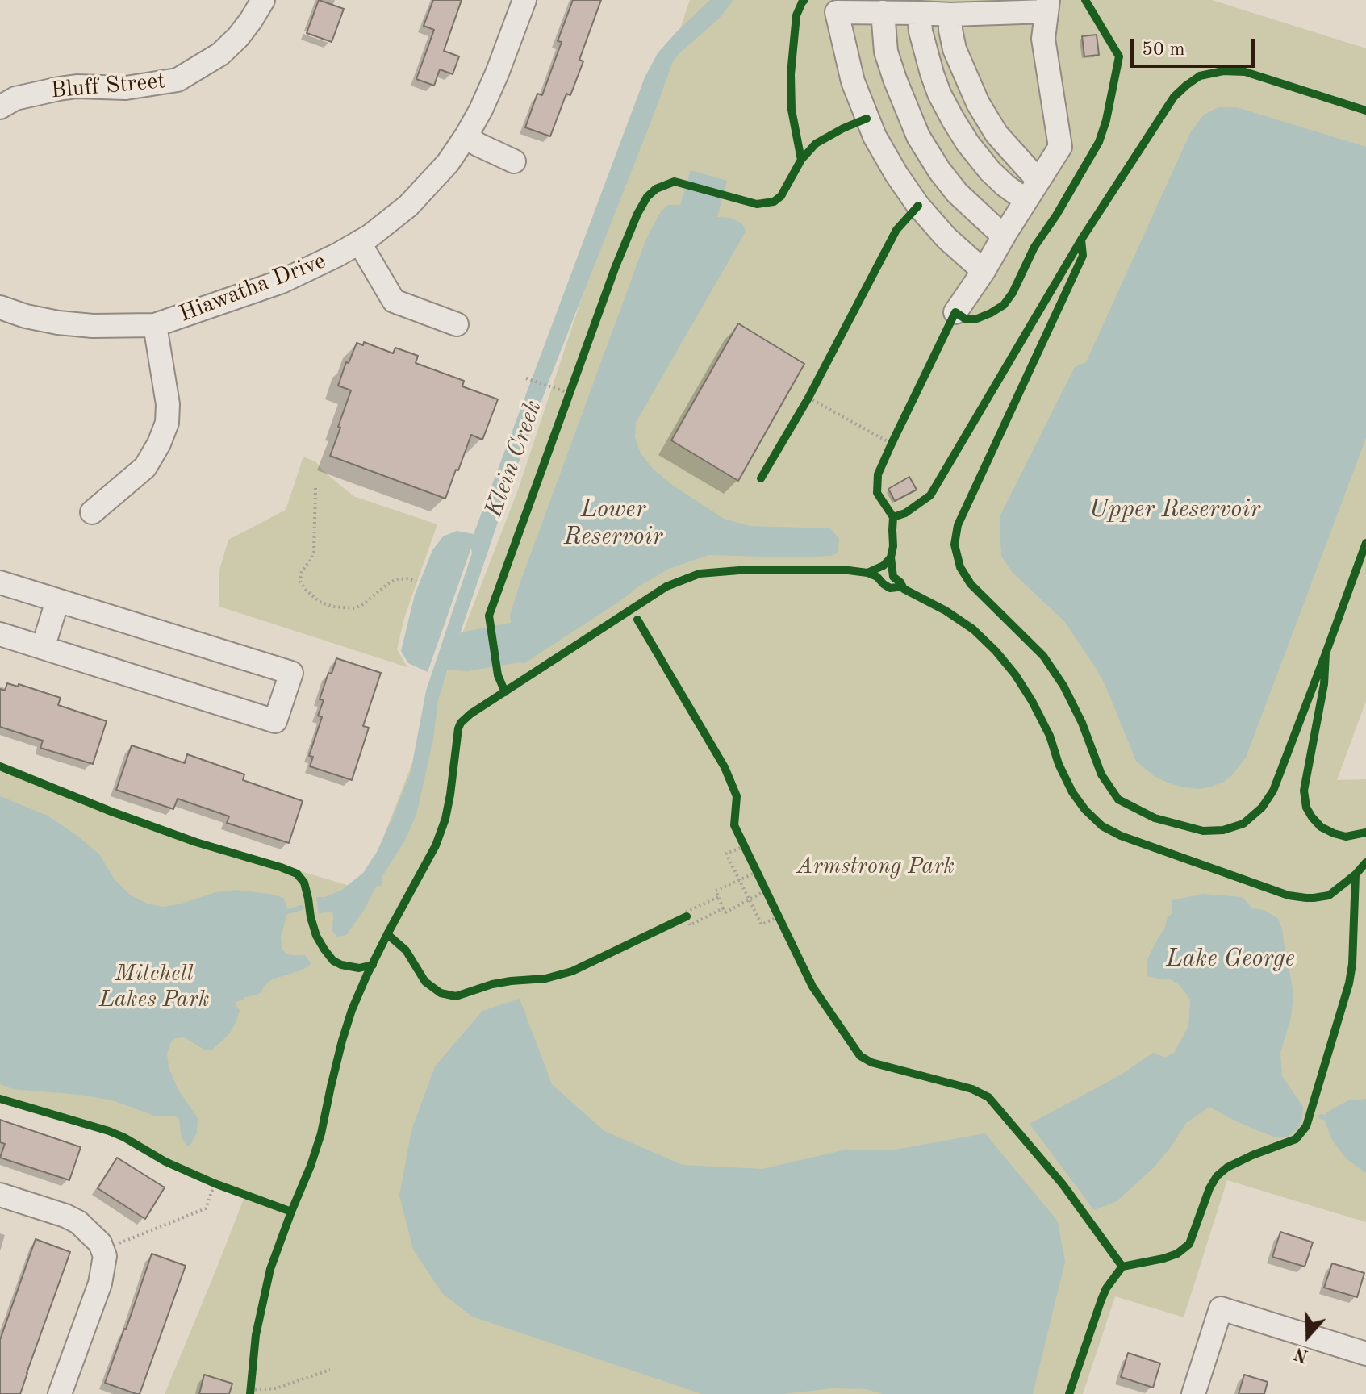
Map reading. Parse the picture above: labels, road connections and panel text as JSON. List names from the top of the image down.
{
  "streets": {
    "street": ["Bluff Street", "Hiawatha Drive"]
  },
  "water": [
    "Klein Creek",
    "Lower Reservoir",
    "Upper Reservoir",
    "Lake George"
  ],
  "parks": ["Armstrong Park", "Mitchell Lakes Park"],
  "scale_bar": "50 m",
  "north": "bottom"
}
